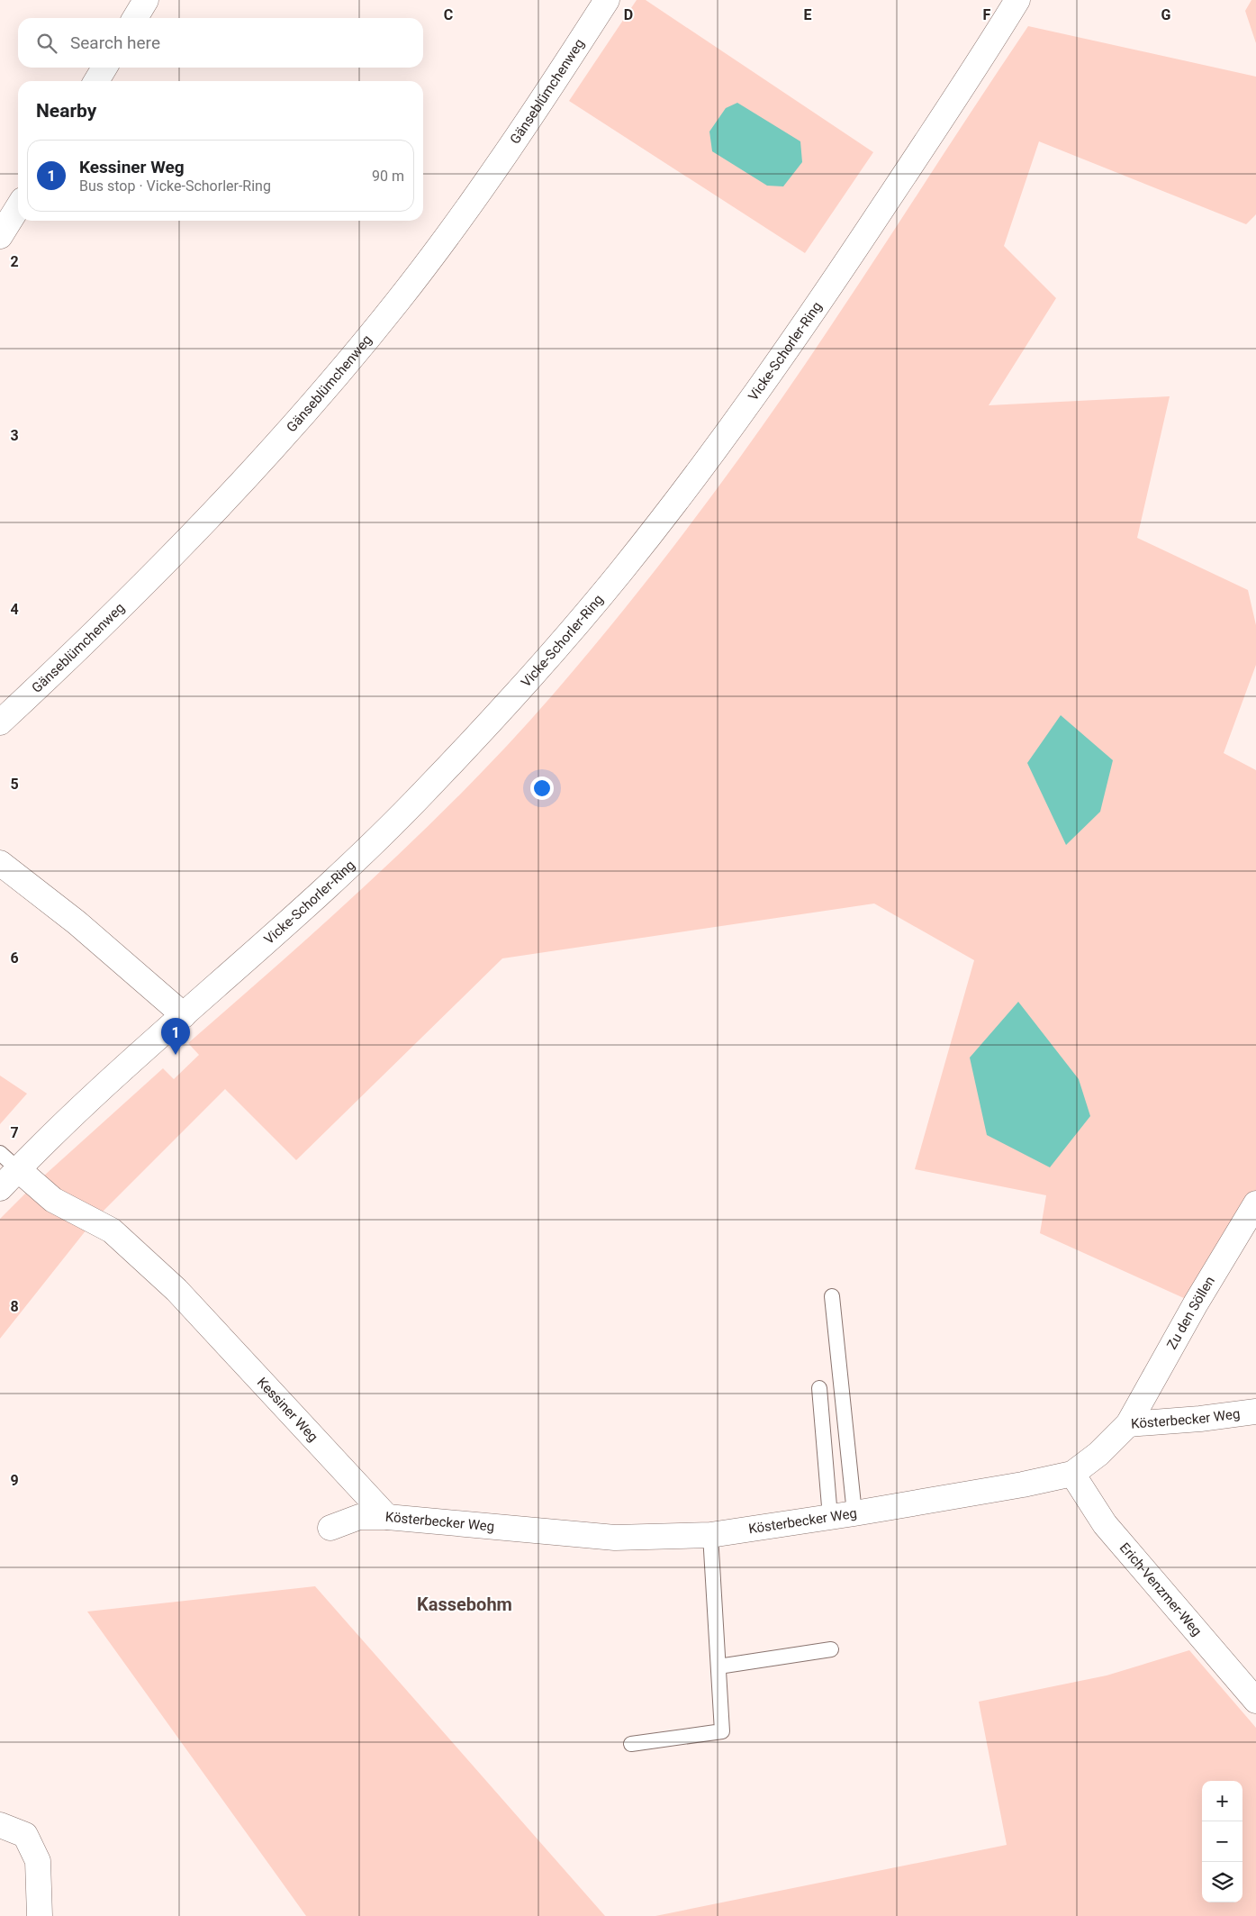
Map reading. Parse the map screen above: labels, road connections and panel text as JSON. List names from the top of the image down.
{
  "streets": {
    "street": [
      "Gänseblümchenweg",
      "Vicke-Schorler-Ring",
      "Zu den Söllen",
      "Kessiner Weg",
      "Kösterbecker Weg",
      "Erich-Venzmer-Weg"
    ]
  },
  "crossings": [
    ["Vicke-Schorler-Ring", "Kessiner Weg"],
    ["Zu den Söllen", "Kösterbecker Weg"],
    ["Kessiner Weg", "Kösterbecker Weg"],
    ["Kösterbecker Weg", "Erich-Venzmer-Weg"]
  ],
  "districts": ["Kassebohm"],
  "page": {
    "search": "Search here",
    "heading": "Nearby",
    "list": [
      {
        "mark": "1",
        "name": "Kessiner Weg",
        "note": "Bus stop · Vicke-Schorler-Ring",
        "value": "90 m"
      }
    ],
    "pins": "1",
    "map_buttons": ["+", "−"]
  },
  "grid": {
    "columns": [
      "C",
      "D",
      "E",
      "F",
      "G"
    ],
    "rows": [
      "2",
      "3",
      "4",
      "5",
      "6",
      "7",
      "8",
      "9"
    ]
  }
}
